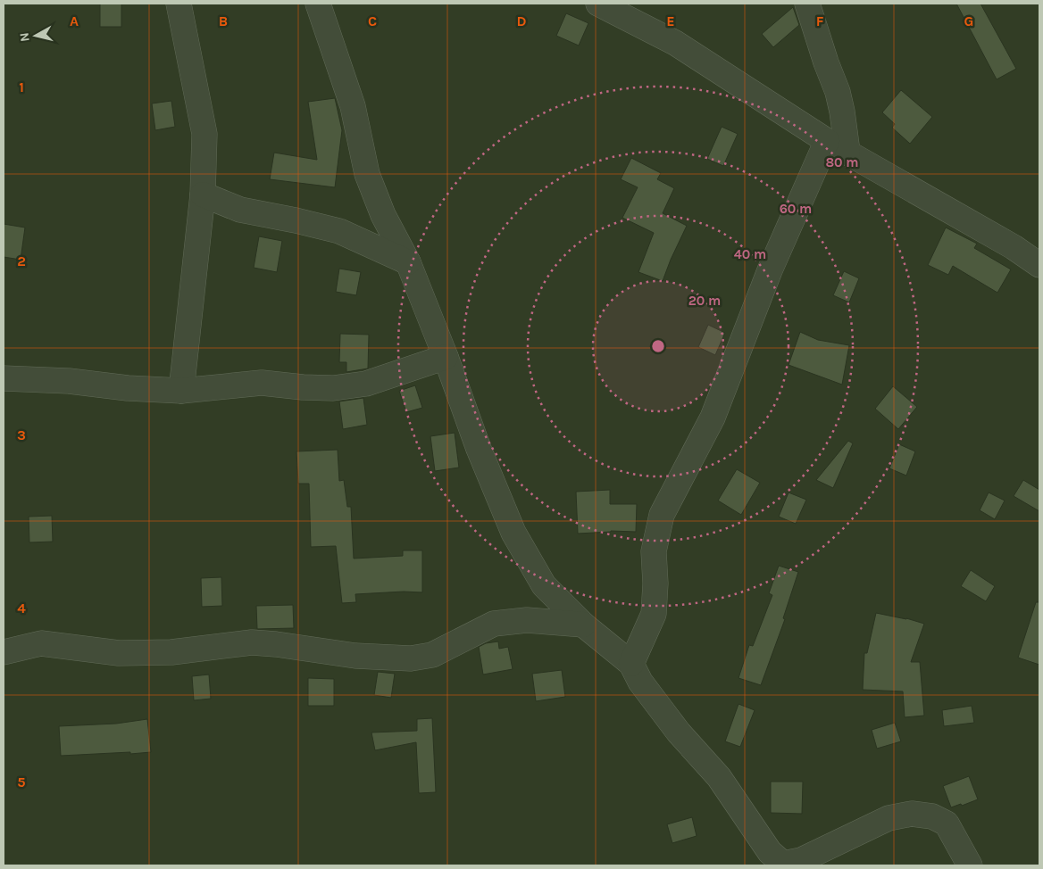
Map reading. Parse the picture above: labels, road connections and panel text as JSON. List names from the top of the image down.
{
  "north": "left",
  "grid": {
    "columns": [
      "A",
      "B",
      "C",
      "D",
      "E",
      "F",
      "G"
    ],
    "rows": [
      "1",
      "2",
      "3",
      "4",
      "5"
    ]
  },
  "rings": [
    "80 m",
    "60 m",
    "40 m",
    "20 m"
  ]
}
